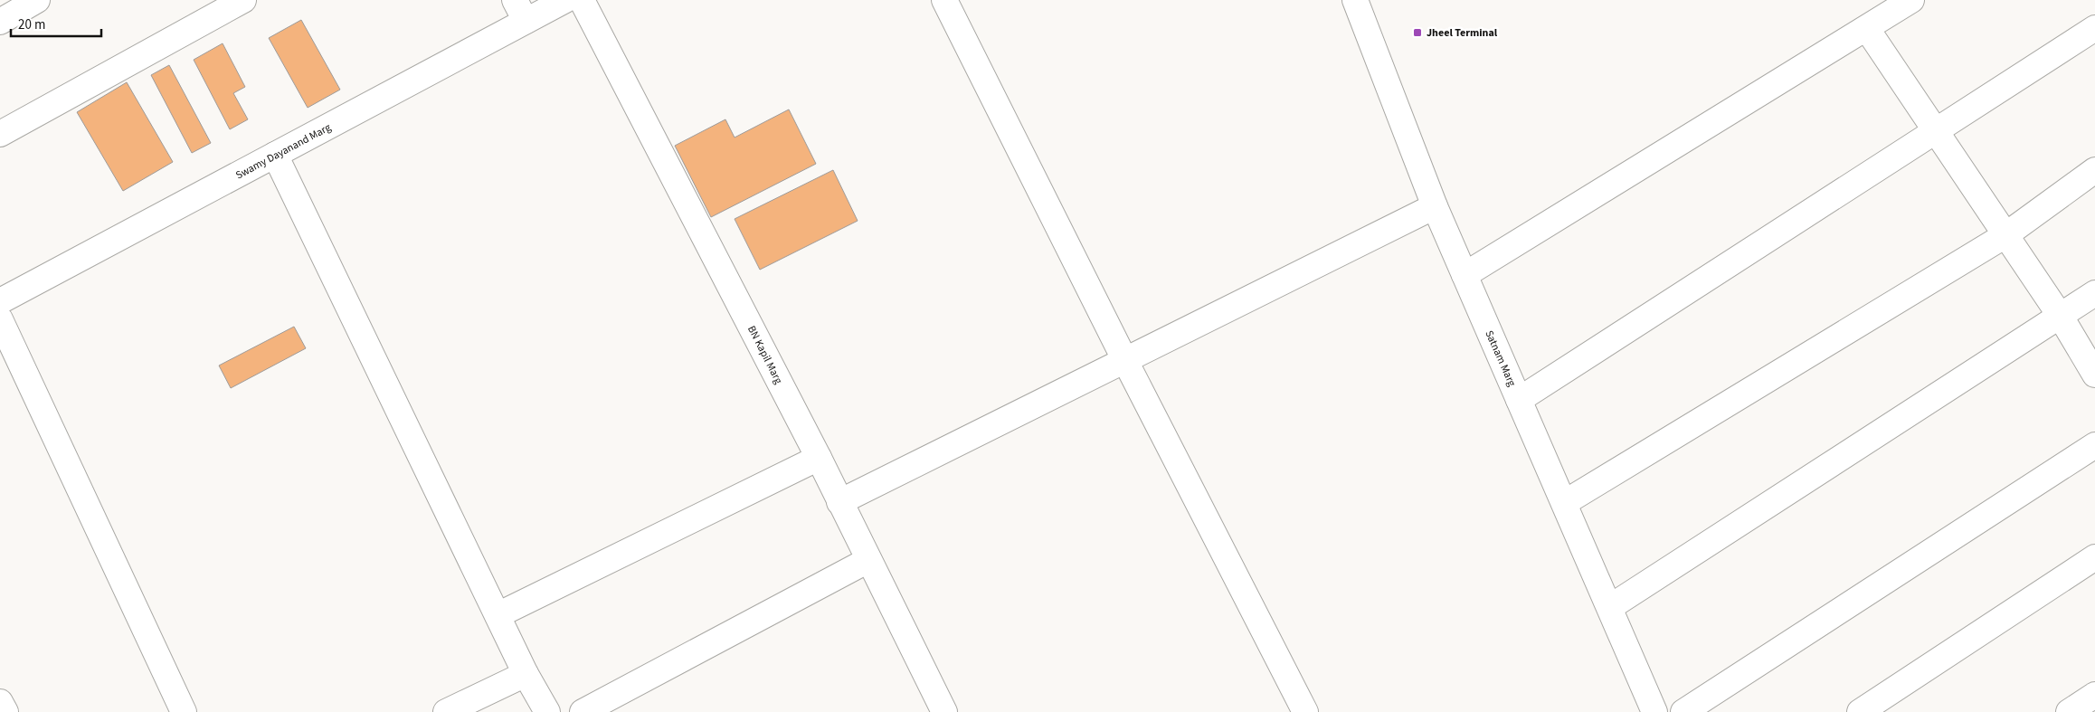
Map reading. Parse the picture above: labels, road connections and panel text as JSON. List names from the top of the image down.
{
  "streets": {
    "street": ["Swamy Dayanand Marg", "BN Kapil Marg", "Satnam Marg"]
  },
  "places": {
    "transit": ["Jheel Terminal"]
  },
  "scale_bar": "20 m"
}
